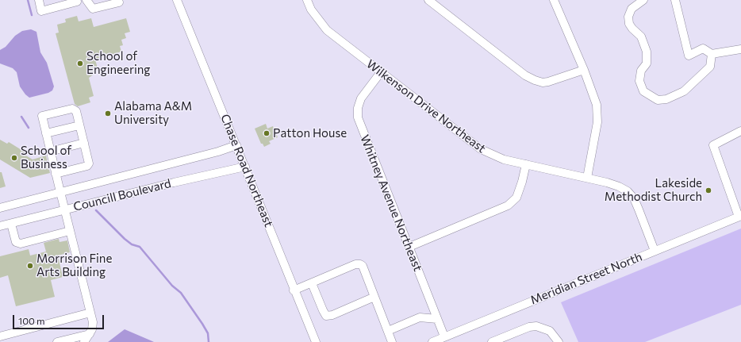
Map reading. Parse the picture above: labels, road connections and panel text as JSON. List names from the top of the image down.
{
  "streets": {
    "street": [
      "Wilkenson Drive Northeast",
      "Chase Road Northeast",
      "Councill Boulevard",
      "Whitney Avenue Northeast",
      "Meridian Street North"
    ]
  },
  "crossings": [
    ["Wilkenson Drive Northeast", "Whitney Avenue Northeast"],
    ["Wilkenson Drive Northeast", "Meridian Street North"],
    ["Chase Road Northeast", "Councill Boulevard"],
    ["Whitney Avenue Northeast", "Meridian Street North"]
  ],
  "places": [
    "School of Engineering",
    "Alabama A&M University",
    "Patton House",
    "School of Business",
    "Lakeside Methodist Church",
    "Morrison Fine Arts Building"
  ],
  "scale_bar": "100 m"
}
